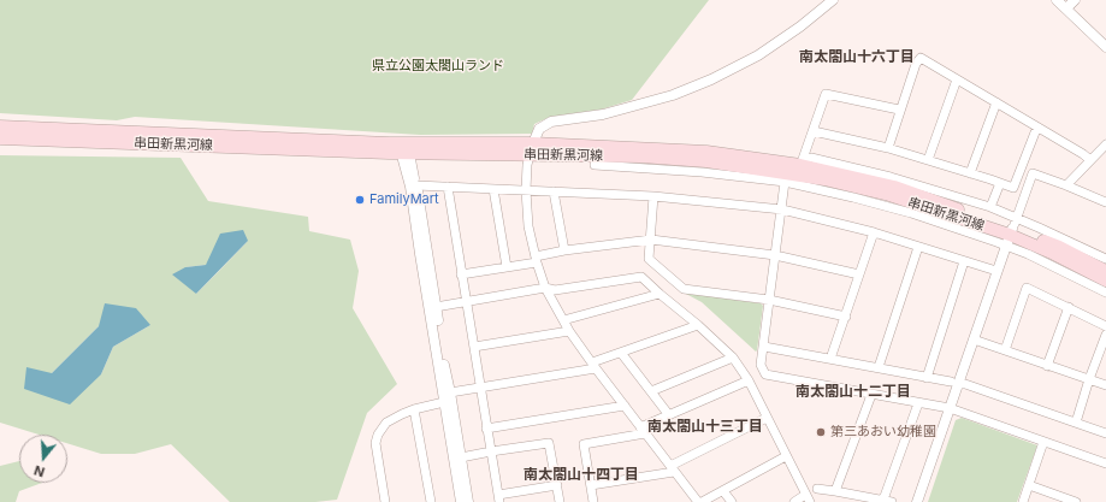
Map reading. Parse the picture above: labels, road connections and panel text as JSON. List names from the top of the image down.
{
  "streets": {
    "main road": ["串田新黒河線"]
  },
  "districts": [
    "南太閤山十六丁目",
    "南太閤山十二丁目",
    "南太閤山十三丁目",
    "南太閤山十四丁目"
  ],
  "parks": ["県立公園太閤山ランド"],
  "places": ["FamilyMart", "第三あおい幼稚園"],
  "north": "bottom"
}
